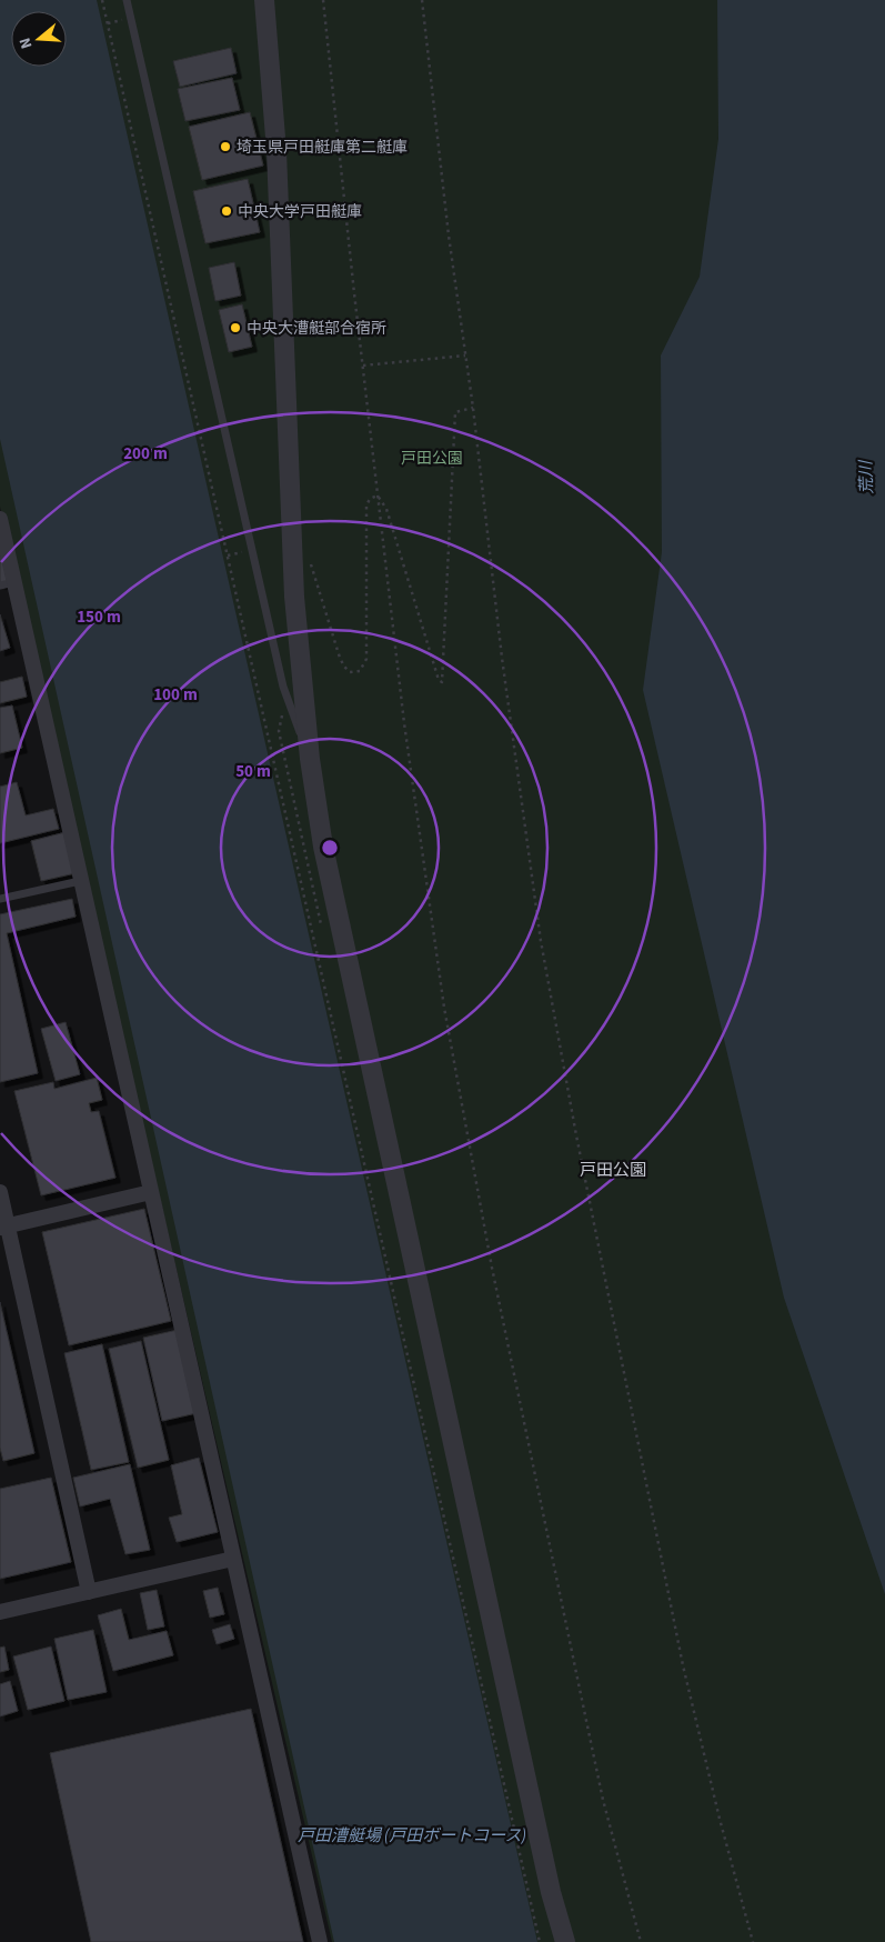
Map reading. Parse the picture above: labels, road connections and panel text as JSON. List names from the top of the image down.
{
  "districts": ["戸田公園"],
  "water": ["荒川", "戸田漕艇場 (戸田ボートコース)"],
  "parks": ["戸田公園"],
  "places": ["埼玉県戸田艇庫第二艇庫", "中央大学戸田艇庫", "中央大漕艇部合宿所"],
  "north": "left",
  "rings": [
    "200 m",
    "150 m",
    "100 m",
    "50 m"
  ]
}
